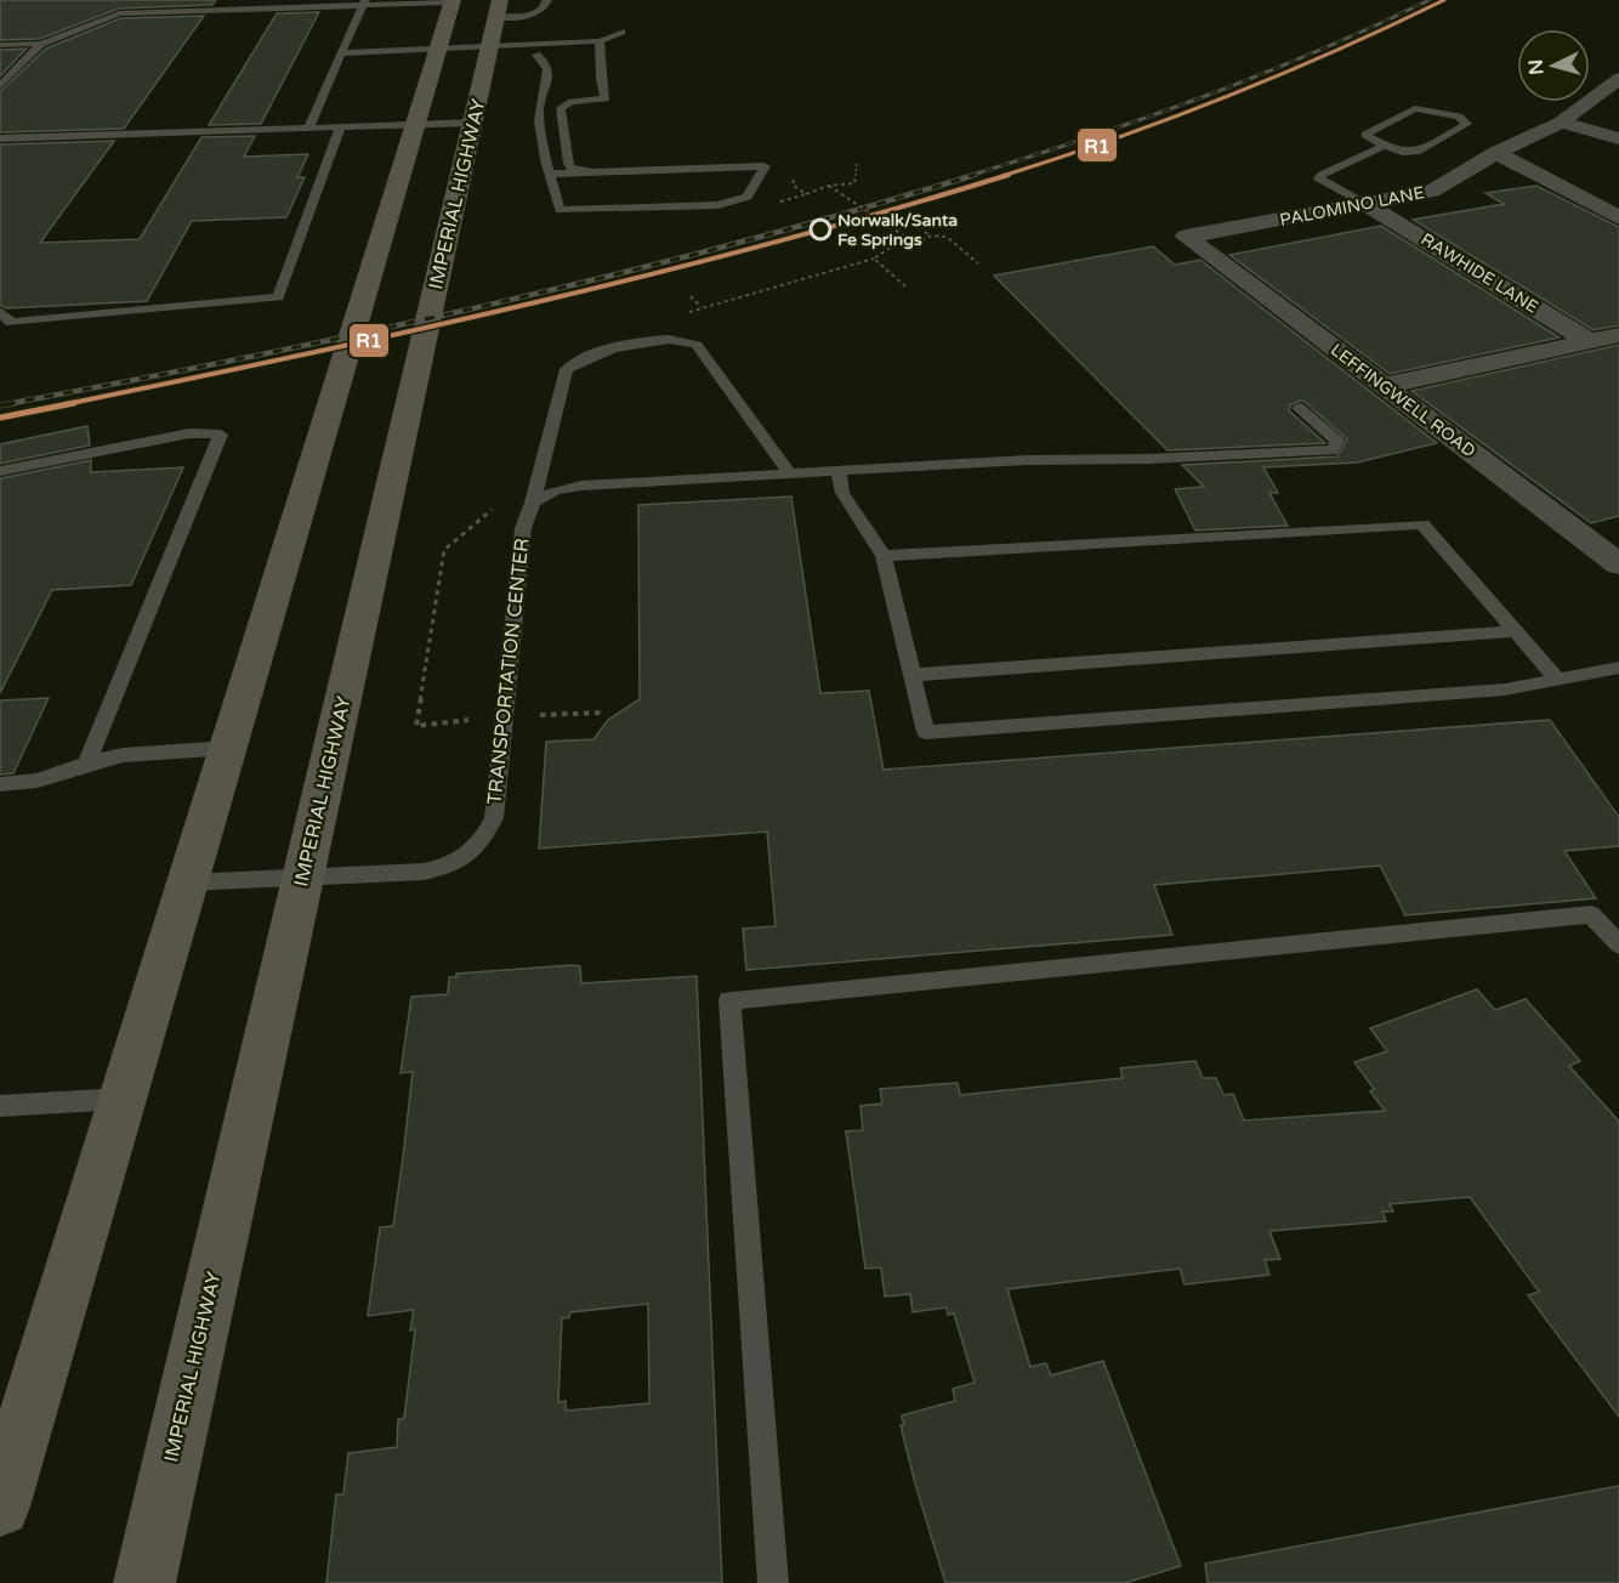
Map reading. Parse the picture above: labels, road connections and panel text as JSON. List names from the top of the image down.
{
  "streets": {
    "main road": ["IMPERIAL HIGHWAY"],
    "street": ["PALOMINO LANE", "RAWHIDE LANE", "LEFFINGWELL ROAD"],
    "lane": ["TRANSPORTATION CENTER"]
  },
  "crossings": [
    ["IMPERIAL HIGHWAY", "TRANSPORTATION CENTER"],
    ["PALOMINO LANE", "RAWHIDE LANE"],
    ["PALOMINO LANE", "LEFFINGWELL ROAD"]
  ],
  "places": ["Norwalk/Santa Fe Springs"],
  "lines": ["transit line R1"],
  "north": "left"
}
